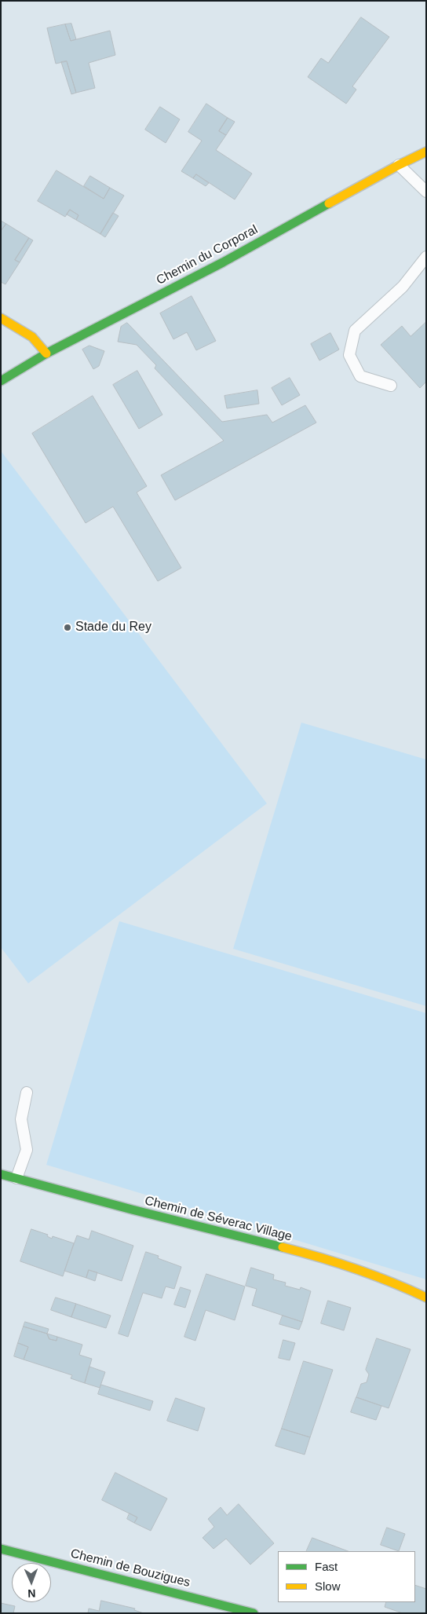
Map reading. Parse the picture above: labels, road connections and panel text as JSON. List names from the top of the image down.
{
  "streets": {
    "street": ["Chemin du Corporal", "Chemin de Séverac Village", "Chemin de Bouzigues"]
  },
  "places": ["Stade du Rey"],
  "legend": ["Fast", "Slow"],
  "north": "bottom"
}
